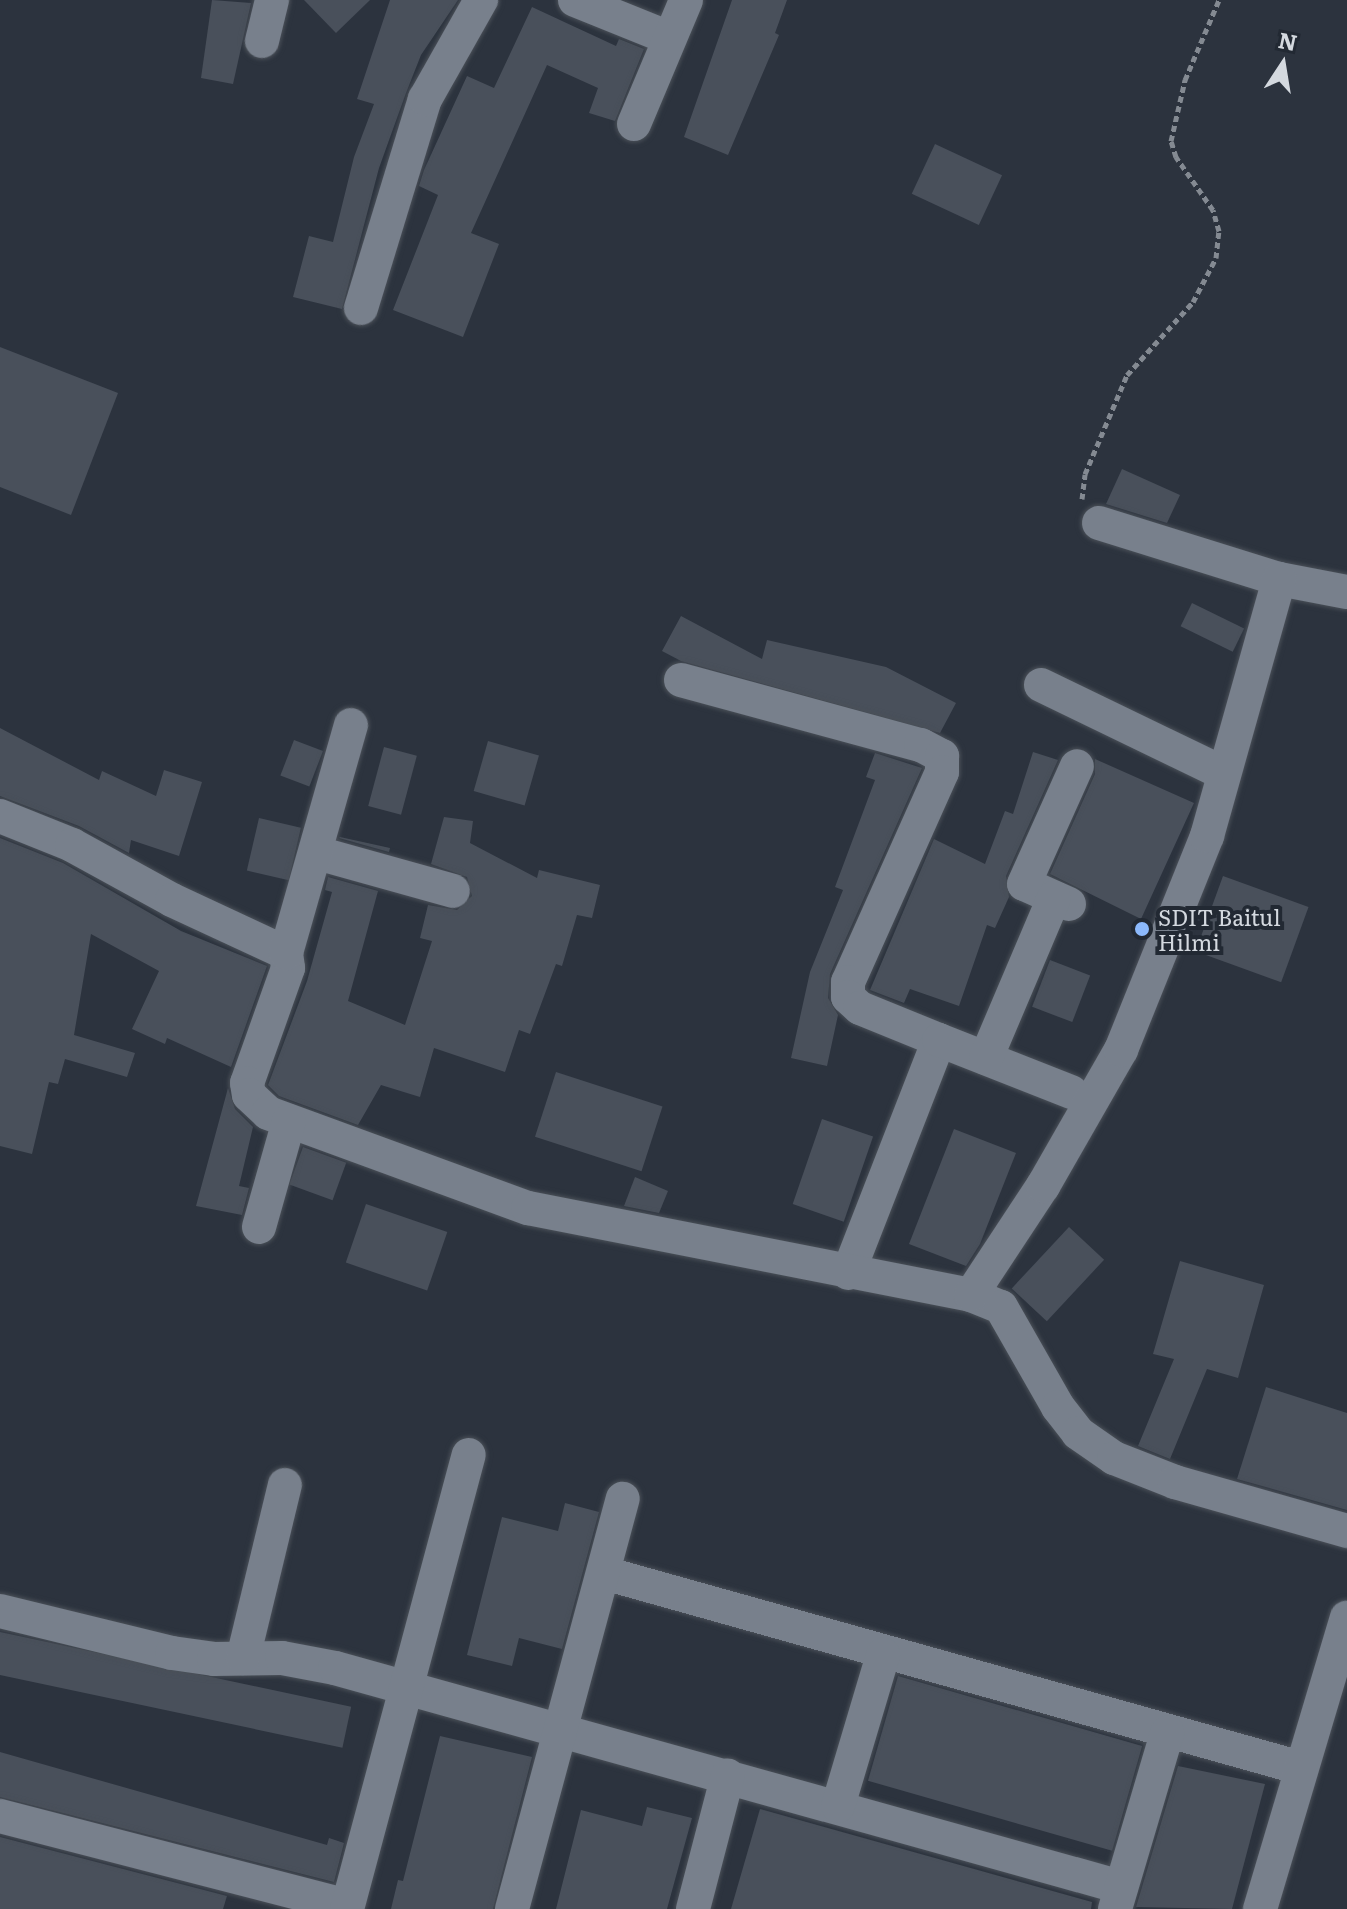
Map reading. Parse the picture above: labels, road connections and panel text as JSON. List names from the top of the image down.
{
  "places": ["SDIT Baitul Hilmi"],
  "north": "top"
}
